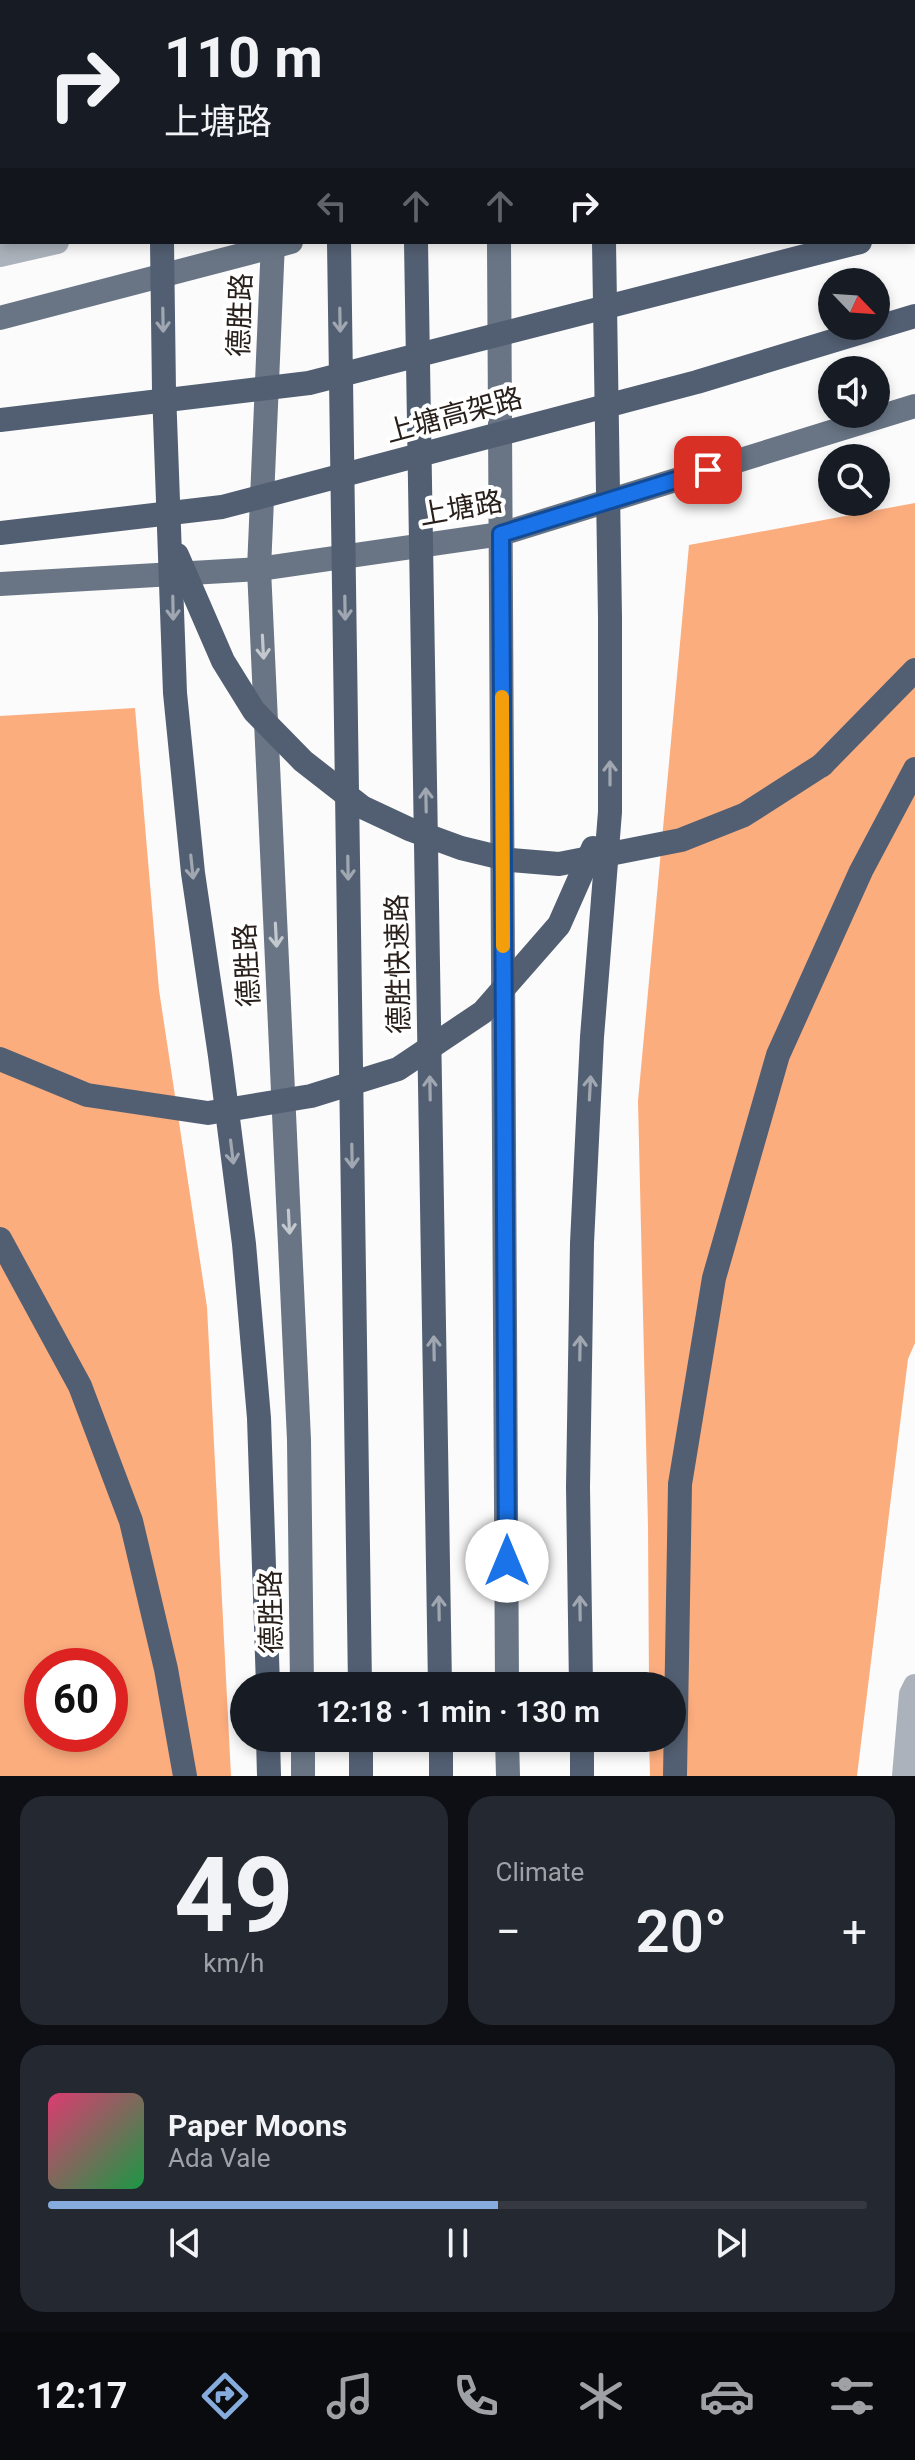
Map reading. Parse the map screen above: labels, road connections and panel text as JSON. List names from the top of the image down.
{
  "streets": {
    "highway": ["上塘高架路", "德胜快速路"],
    "main road": ["德胜路", "上塘路"]
  },
  "crossings": [
    ["德胜路", "上塘路"]
  ],
  "north": "bottom right",
  "page": {
    "turn": ["110 m", "上塘路"],
    "limit": "60",
    "trip": "12:18 · 1 min · 130 m",
    "tile": [
      ["49", "km/h"],
      "Climate"
    ],
    "heat": ["−", "20°", "+"],
    "song": ["Paper Moons", "Ada Vale"],
    "tabs": "12:17"
  }
}
